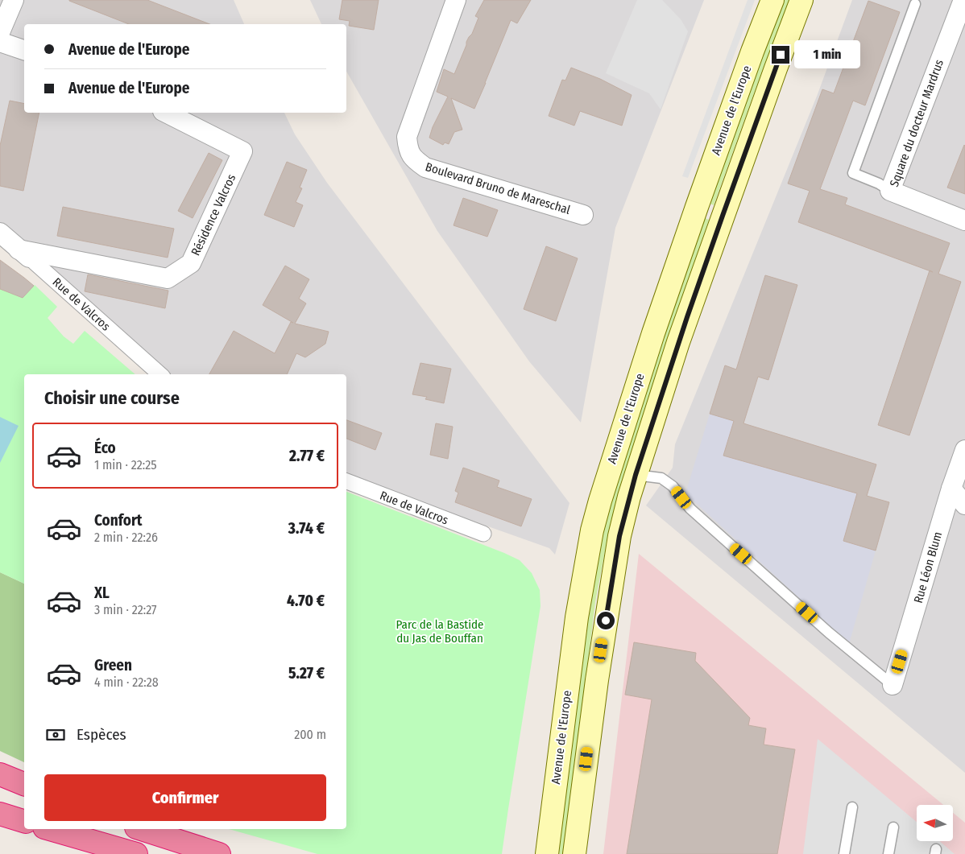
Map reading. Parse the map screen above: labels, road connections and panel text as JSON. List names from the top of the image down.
{
  "streets": {
    "main road": ["Avenue de l'Europe"],
    "street": [
      "Square du docteur Mardrus",
      "Boulevard Bruno de Mareschal",
      "Résidence Valcros",
      "Rue de Valcros",
      "Rue Léon Blum"
    ]
  },
  "crossings": [
    ["Résidence Valcros", "Rue de Valcros"]
  ],
  "parks": ["Parc de la Bastide du Jas de Bouffan"],
  "north": "left",
  "page": {
    "banner": ["Avenue de l'Europe", "Avenue de l'Europe"],
    "bubble": "1 min",
    "heading": "Choisir une course",
    "list": [
      {
        "name": "Éco",
        "note": "1 min · 22:25",
        "value": "2.77 €"
      },
      {
        "name": "Confort",
        "note": "2 min · 22:26",
        "value": "3.74 €"
      },
      {
        "name": "XL",
        "note": "3 min · 22:27",
        "value": "4.70 €"
      },
      {
        "name": "Green",
        "note": "4 min · 22:28",
        "value": "5.27 €"
      }
    ],
    "pay": ["Espèces", "200 m"],
    "buttons": "Confirmer"
  }
}
